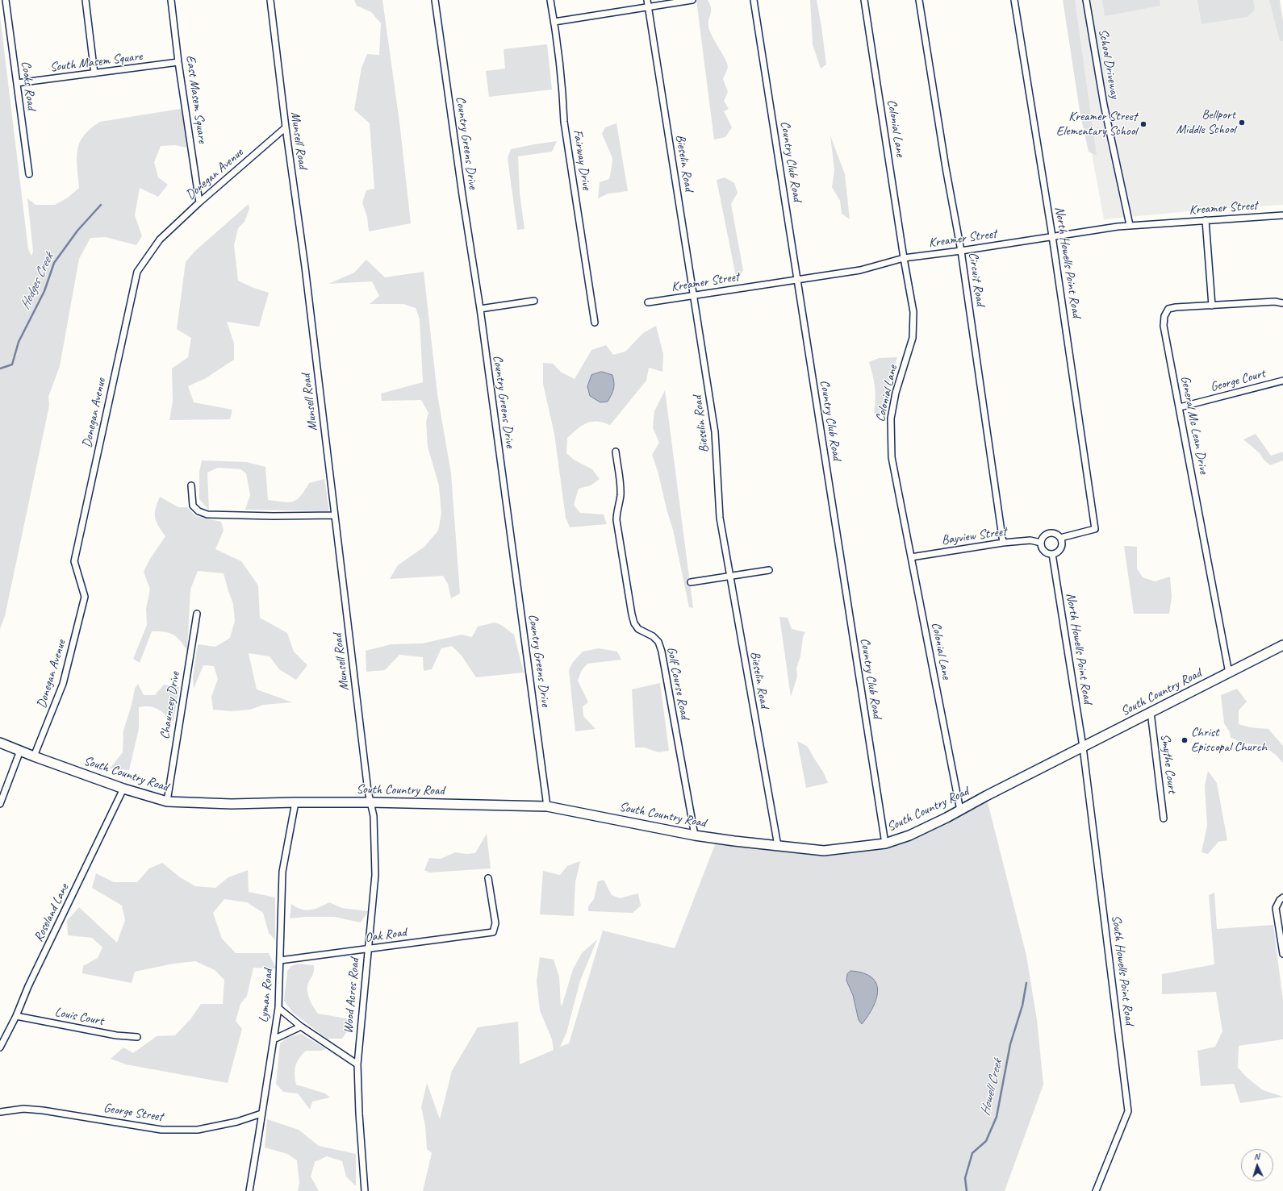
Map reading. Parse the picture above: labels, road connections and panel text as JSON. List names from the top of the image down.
{
  "streets": {
    "main road": ["South Country Road"],
    "street": [
      "South Masem Square",
      "School Driveway",
      "Cooks Road",
      "East Masem Square",
      "Colonial Lane",
      "Munsell Road",
      "Country Greens Drive",
      "Fairway Drive",
      "Country Club Road",
      "Bieselin Road",
      "Donegan Avenue",
      "Kreamer Street",
      "North Howells Point Road",
      "Circuit Road",
      "George Court",
      "General Mc Lean Drive",
      "Bayview Street",
      "Golf Course Road",
      "Chauncey Drive",
      "Smythe Court",
      "Roseland Lane",
      "Oak Road",
      "South Howells Point Road",
      "Lyman Road",
      "Wood Acres Road",
      "Louis Court",
      "George Street"
    ]
  },
  "crossings": [
    ["South Masem Square", "Cooks Road"],
    ["South Masem Square", "East Masem Square"],
    ["School Driveway", "Kreamer Street"],
    ["East Masem Square", "Donegan Avenue"],
    ["Colonial Lane", "Kreamer Street"],
    ["Colonial Lane", "Bayview Street"],
    ["Colonial Lane", "South Country Road"],
    ["Munsell Road", "Donegan Avenue"],
    ["Munsell Road", "South Country Road"],
    ["Munsell Road", "Wood Acres Road"],
    ["Country Greens Drive", "South Country Road"],
    ["Country Club Road", "Kreamer Street"],
    ["Country Club Road", "South Country Road"],
    ["Bieselin Road", "Kreamer Street"],
    ["Bieselin Road", "South Country Road"],
    ["Donegan Avenue", "South Country Road"],
    ["Kreamer Street", "North Howells Point Road"],
    ["Kreamer Street", "Circuit Road"],
    ["North Howells Point Road", "Bayview Street"],
    ["North Howells Point Road", "South Country Road"],
    ["North Howells Point Road", "South Howells Point Road"],
    ["Circuit Road", "Bayview Street"],
    ["George Court", "General Mc Lean Drive"],
    ["General Mc Lean Drive", "South Country Road"],
    ["Golf Course Road", "South Country Road"],
    ["South Country Road", "Chauncey Drive"],
    ["South Country Road", "Smythe Court"],
    ["South Country Road", "Roseland Lane"],
    ["South Country Road", "South Howells Point Road"],
    ["South Country Road", "Lyman Road"],
    ["South Country Road", "Wood Acres Road"],
    ["Roseland Lane", "Louis Court"],
    ["Oak Road", "Lyman Road"],
    ["Oak Road", "Wood Acres Road"],
    ["Lyman Road", "George Street"]
  ],
  "water": ["Hedges Creek", "Howell Creek"],
  "places": ["Bellport Middle School", "Kreamer Street Elementary School", "Christ Episcopal Church"],
  "north": "top"
}
